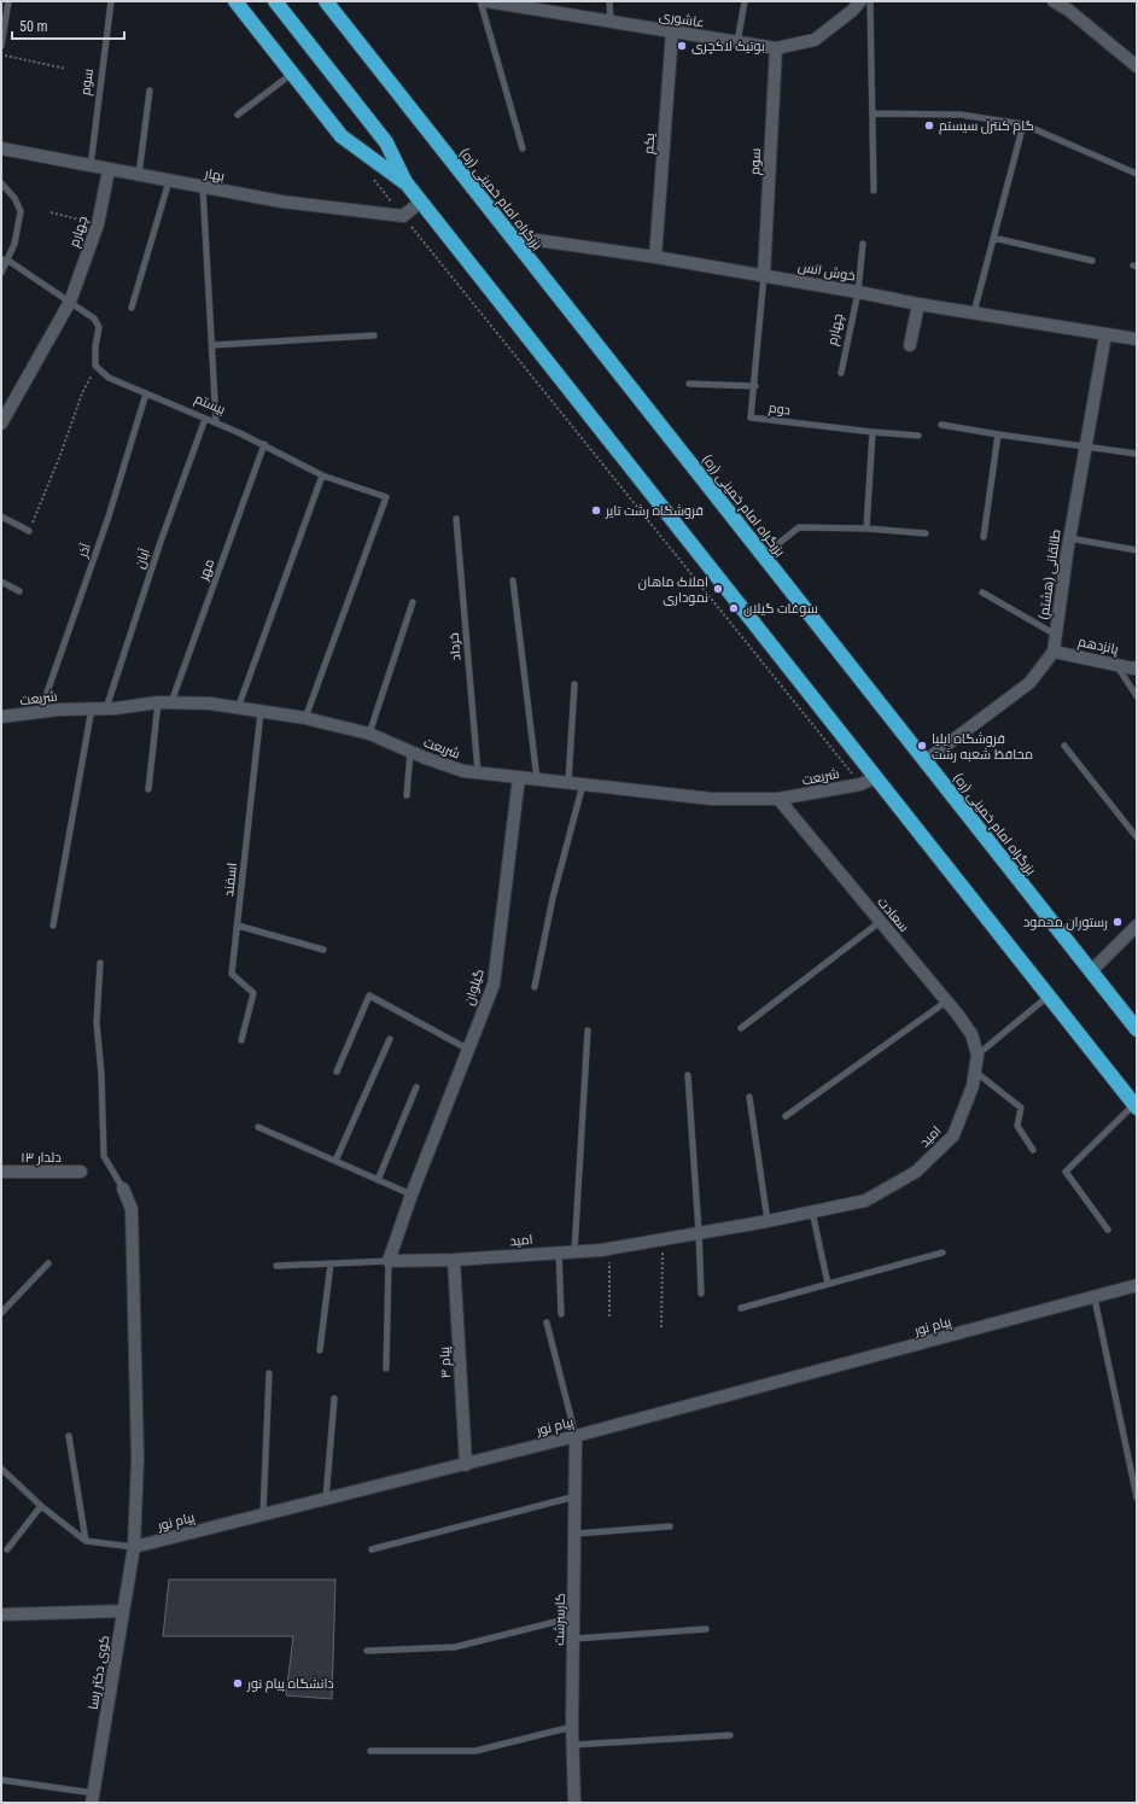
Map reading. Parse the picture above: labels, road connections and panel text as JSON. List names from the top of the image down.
{
  "streets": {
    "highway": ["بزرگراه امام خمینی (ره)"],
    "street": [
      "عاشوری",
      "سوم",
      "یکم",
      "بهار",
      "چهارم",
      "خوش انس",
      "طالقانی (هشتم)",
      "پانزدهم",
      "شریعت",
      "سعادت",
      "گیلوان",
      "امید",
      "دلدار ۱۳",
      "پیام نور",
      "پیام ۳",
      "کارسرشت",
      "کوی دکتر رسا"
    ],
    "lane": [
      "بیستم",
      "دوم",
      "آذر",
      "آبان",
      "مهر",
      "خرداد",
      "اسفند"
    ]
  },
  "crossings": [
    ["عاشوری", "سوم"],
    ["عاشوری", "یکم"],
    ["سوم", "بهار"],
    ["سوم", "خوش انس"],
    ["سوم", "دوم"],
    ["یکم", "خوش انس"],
    ["بهار", "چهارم"],
    ["بزرگراه امام خمینی (ره)", "خوش انس"],
    ["بزرگراه امام خمینی (ره)", "طالقانی (هشتم)"],
    ["چهارم", "خوش انس"],
    ["خوش انس", "دوم"],
    ["خوش انس", "طالقانی (هشتم)"],
    ["بیستم", "آذر"],
    ["بیستم", "آبان"],
    ["بیستم", "مهر"],
    ["بیستم", "شریعت"],
    ["آذر", "شریعت"],
    ["آبان", "شریعت"],
    ["مهر", "شریعت"],
    ["طالقانی (هشتم)", "پانزدهم"],
    ["خرداد", "شریعت"],
    ["شریعت", "اسفند"],
    ["شریعت", "سعادت"],
    ["شریعت", "گیلوان"],
    ["سعادت", "امید"],
    ["گیلوان", "امید"],
    ["امید", "پیام ۳"],
    ["پیام نور", "پیام ۳"],
    ["پیام نور", "کارسرشت"],
    ["پیام نور", "کوی دکتر رسا"]
  ],
  "places": [
    "بوتیک لاکچری",
    "گام کنترل سیستم",
    "فروشگاه رشت تاير",
    "املاک ماهان نموداری",
    "سوغات گیلان",
    "فروشگاه ایلیا محافظ شعبه رشت",
    "رستوران محمود",
    "دانشگاه پیام نور"
  ],
  "scale_bar": "50 m"
}
